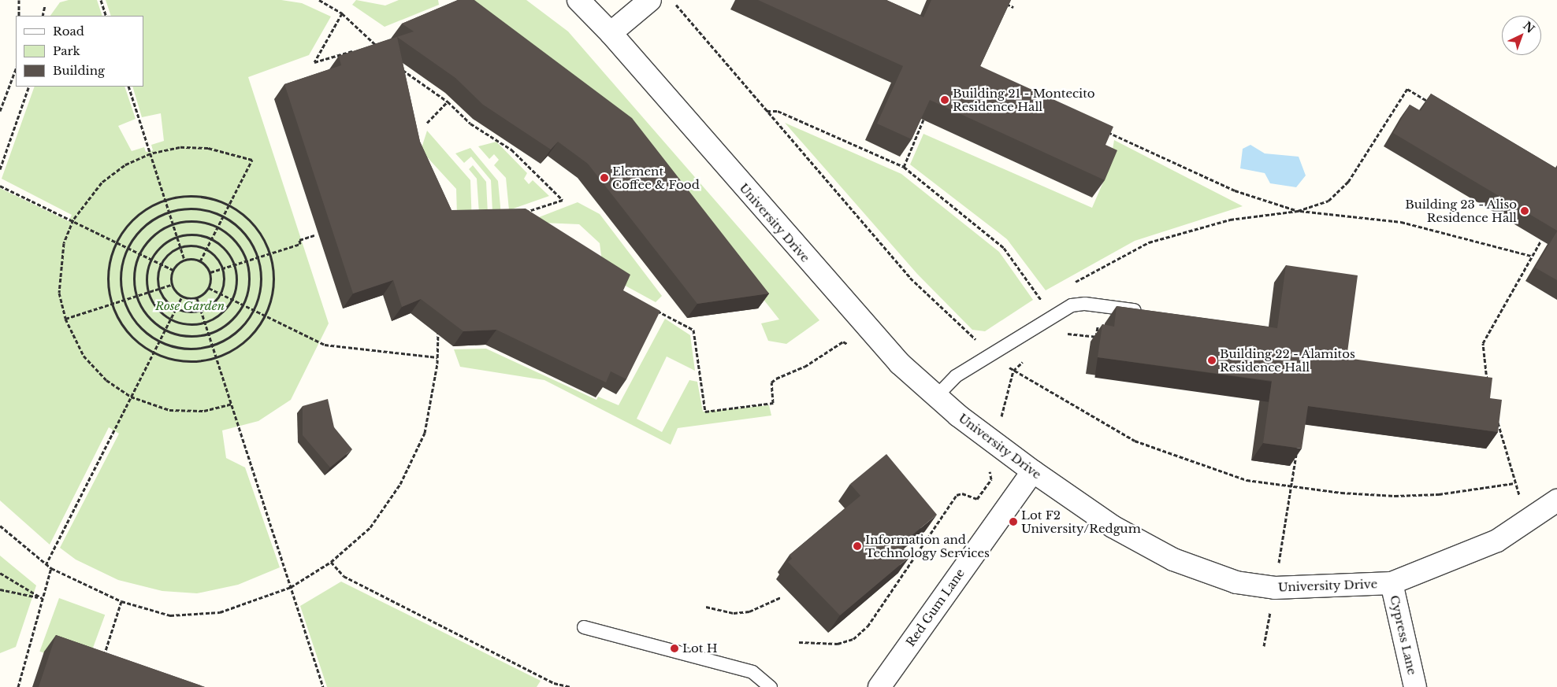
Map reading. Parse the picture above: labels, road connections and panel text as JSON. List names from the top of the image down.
{
  "streets": {
    "street": ["University Drive", "Red Gum Lane", "Cypress Lane"]
  },
  "crossings": [
    ["University Drive", "Red Gum Lane"],
    ["University Drive", "Cypress Lane"]
  ],
  "parks": ["Rose Garden"],
  "places": [
    "Building 21 - Montecito Residence Hall",
    "Element Coffee & Food",
    "Building 23 - Aliso Residence Hall",
    "Building 22 - Alamitos Residence Hall",
    "Lot F2 University/Redgum",
    "Information and Technology Services",
    "Lot H"
  ],
  "legend": ["Road", "Park", "Building"],
  "north": "top right"
}
